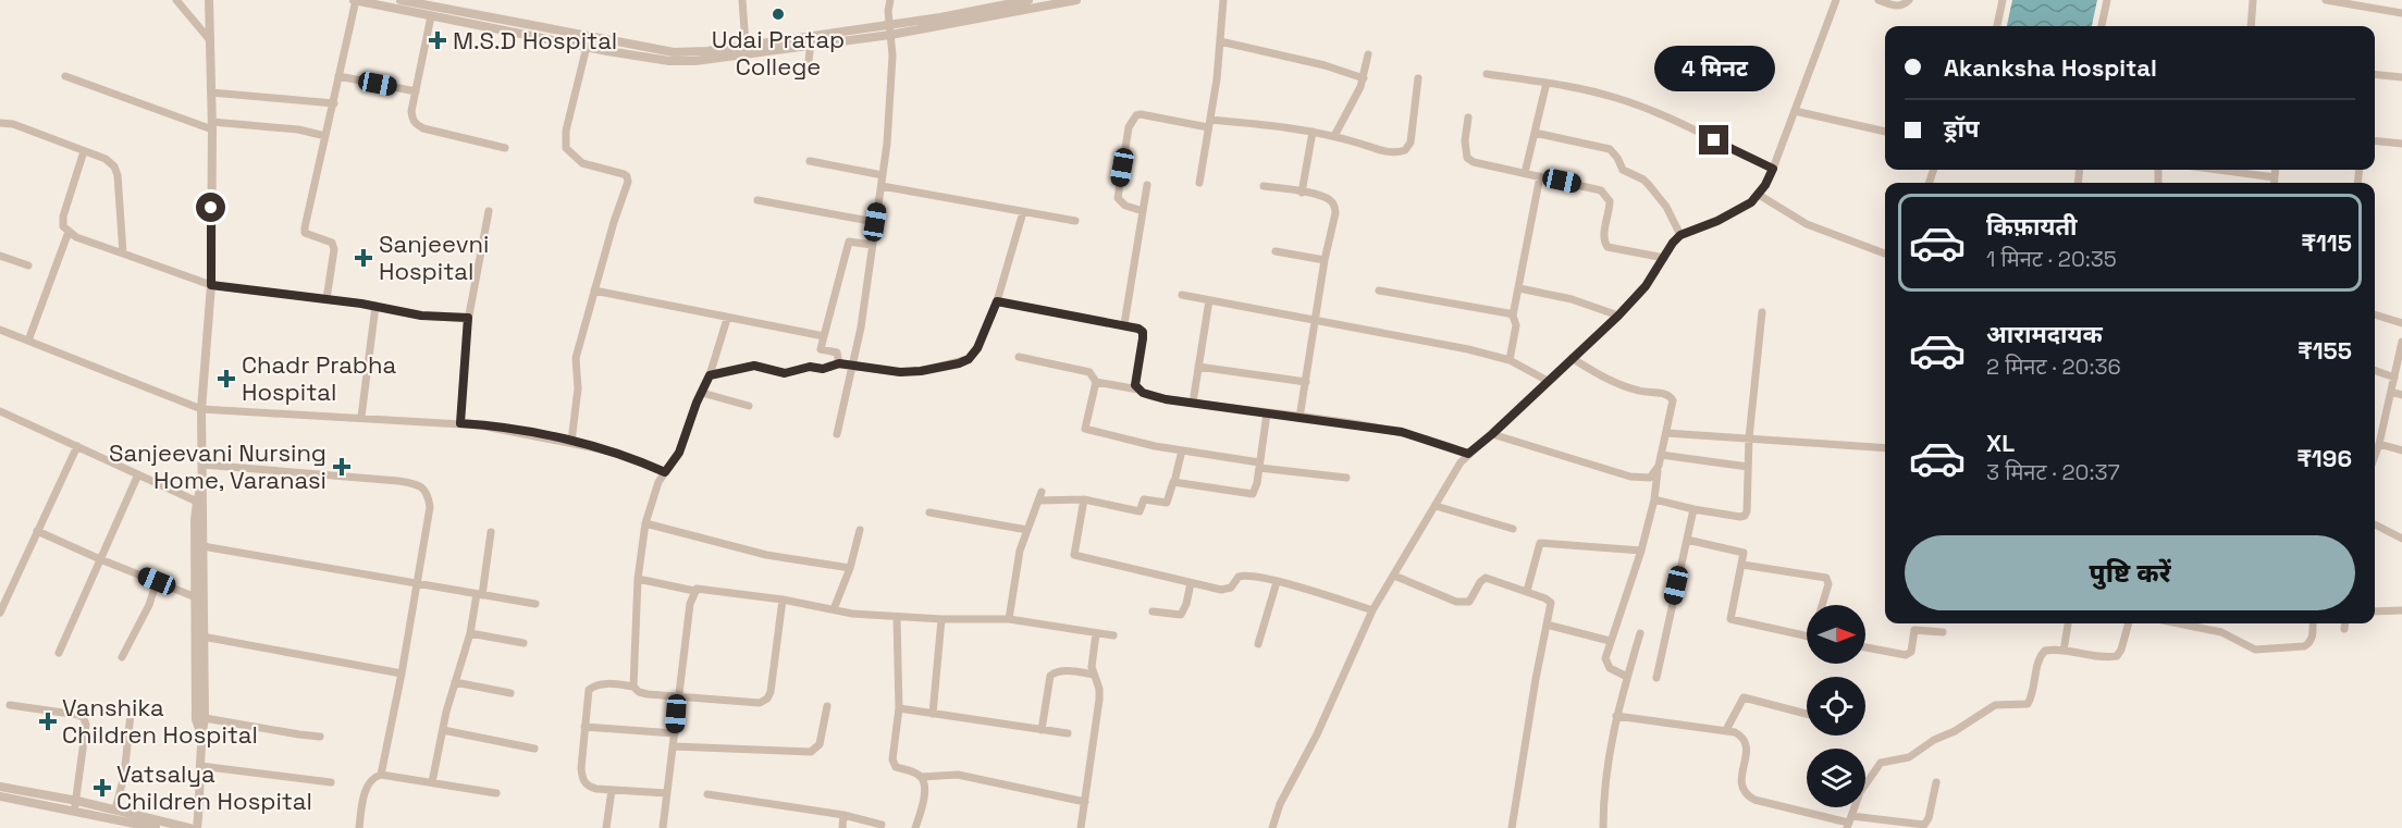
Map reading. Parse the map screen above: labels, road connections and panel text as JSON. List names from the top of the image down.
{
  "places": {
    "other": ["Udai Pratap College"],
    "health": [
      "M.S.D Hospital",
      "Sanjeevni Hospital",
      "Chadr Prabha Hospital",
      "Sanjeevani Nursing Home, Varanasi",
      "Vanshika Children Hospital",
      "Vatsalya Children Hospital"
    ]
  },
  "north": "right",
  "page": {
    "banner": ["Akanksha Hospital", "ड्रॉप"],
    "bubble": "4 मिनट",
    "list": [
      {
        "name": "किफ़ायती",
        "note": "1 मिनट · 20:35",
        "value": "₹115"
      },
      {
        "name": "आरामदायक",
        "note": "2 मिनट · 20:36",
        "value": "₹155"
      },
      {
        "name": "XL",
        "note": "3 मिनट · 20:37",
        "value": "₹196"
      }
    ],
    "buttons": "पुष्टि करें"
  }
}
